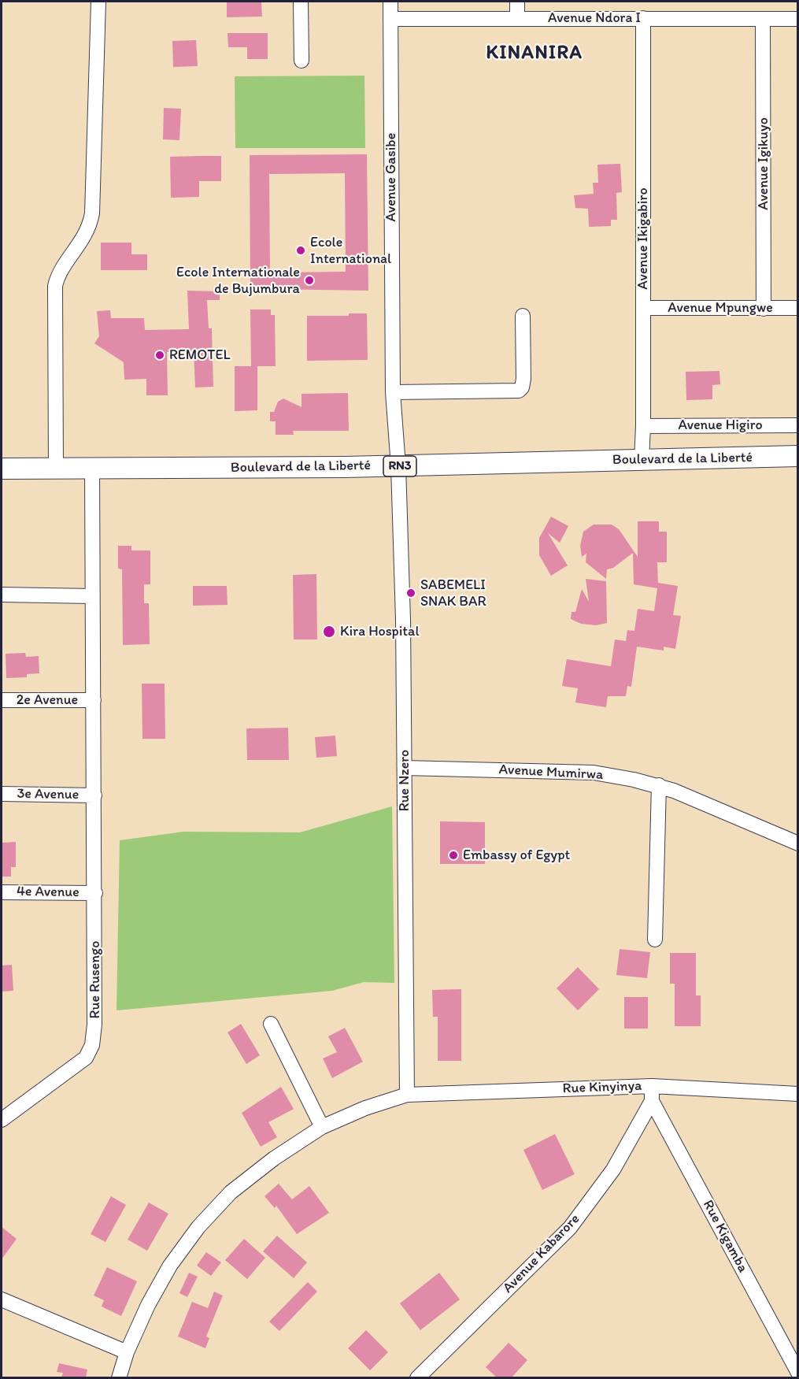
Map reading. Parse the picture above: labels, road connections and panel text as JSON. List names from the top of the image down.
{
  "streets": {
    "highway": ["Boulevard de la Liberté", "RN3"],
    "street": [
      "Avenue Ndora I",
      "Avenue Igikuyo",
      "Avenue Gasibe",
      "Avenue Ikigabiro",
      "Avenue Mpungwe",
      "Avenue Higiro",
      "2e Avenue",
      "Avenue Mumirwa",
      "Rue Nzero",
      "3e Avenue",
      "4e Avenue",
      "Rue Rusengo",
      "Rue Kinyinya",
      "Rue Kigamba",
      "Avenue Kabarore"
    ]
  },
  "crossings": [
    ["Avenue Ndora I", "Avenue Igikuyo"],
    ["Avenue Ndora I", "Avenue Gasibe"],
    ["Avenue Ndora I", "Avenue Ikigabiro"],
    ["Avenue Igikuyo", "Avenue Mpungwe"],
    ["Avenue Gasibe", "Boulevard de la Liberté"],
    ["Avenue Gasibe", "Rue Nzero"],
    ["Avenue Ikigabiro", "Avenue Mpungwe"],
    ["Avenue Ikigabiro", "Avenue Higiro"],
    ["Avenue Ikigabiro", "Boulevard de la Liberté"],
    ["Boulevard de la Liberté", "Rue Nzero"],
    ["Boulevard de la Liberté", "Rue Rusengo"],
    ["2e Avenue", "Rue Rusengo"],
    ["Avenue Mumirwa", "Rue Nzero"],
    ["Rue Nzero", "Rue Kinyinya"],
    ["3e Avenue", "Rue Rusengo"],
    ["4e Avenue", "Rue Rusengo"],
    ["Rue Kinyinya", "Avenue Kabarore"],
    ["Rue Kigamba", "Avenue Kabarore"]
  ],
  "districts": ["KINANIRA"],
  "places": [
    "Ecole International",
    "Ecole Internationale de Bujumbura",
    "REMOTEL",
    "SABEMELI SNAK BAR",
    "Kira Hospital",
    "Embassy of Egypt"
  ]
}
